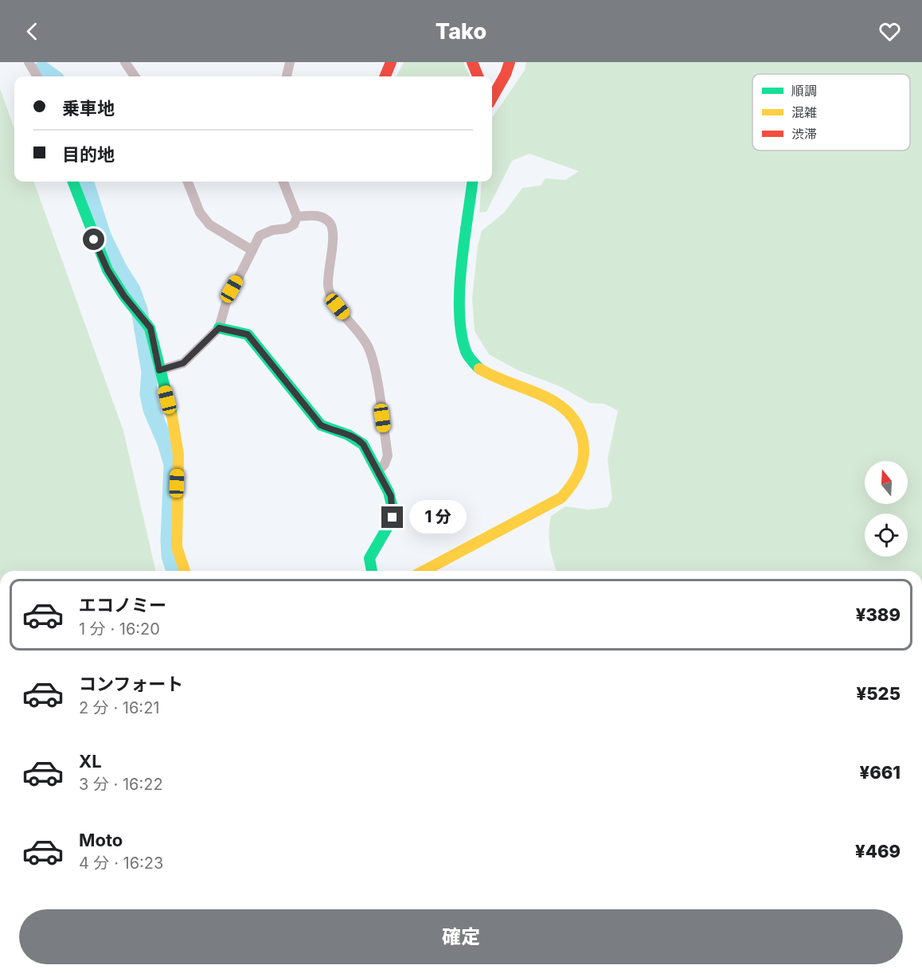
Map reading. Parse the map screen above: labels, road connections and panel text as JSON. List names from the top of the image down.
{
  "legend": ["順調", "混雑", "渋滞"],
  "north": "top",
  "page": {
    "header": "Tako",
    "banner": ["乗車地", "目的地"],
    "bubble": "1 分",
    "list": [
      {
        "name": "エコノミー",
        "note": "1 分 · 16:20",
        "value": "¥389"
      },
      {
        "name": "コンフォート",
        "note": "2 分 · 16:21",
        "value": "¥525"
      },
      {
        "name": "XL",
        "note": "3 分 · 16:22",
        "value": "¥661"
      },
      {
        "name": "Moto",
        "note": "4 分 · 16:23",
        "value": "¥469"
      }
    ],
    "buttons": "確定"
  }
}
